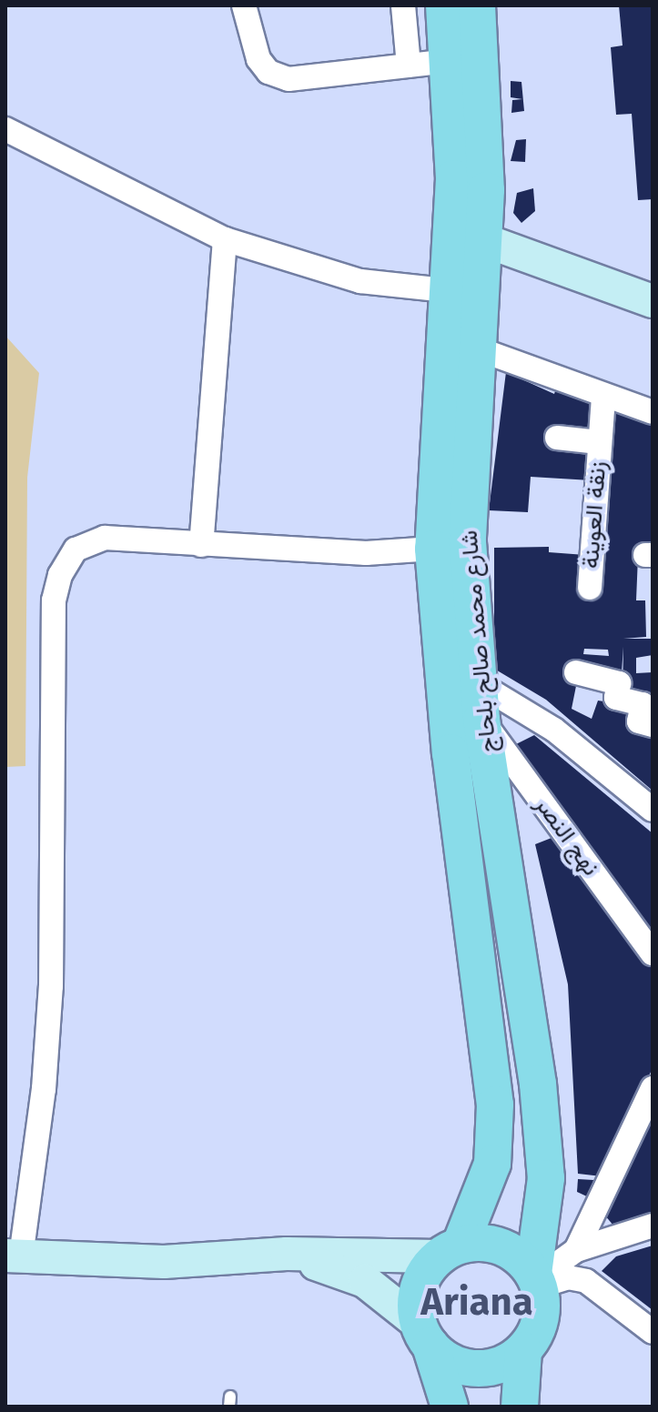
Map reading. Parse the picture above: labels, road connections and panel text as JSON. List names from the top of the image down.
{
  "streets": {
    "main road": ["شارع محمد صالح بلحاج"],
    "street": ["زنقة العوينة", "نهج النصر"]
  },
  "crossings": [
    ["شارع محمد صالح بلحاج", "نهج النصر"]
  ],
  "districts": ["Ariana"]
}
